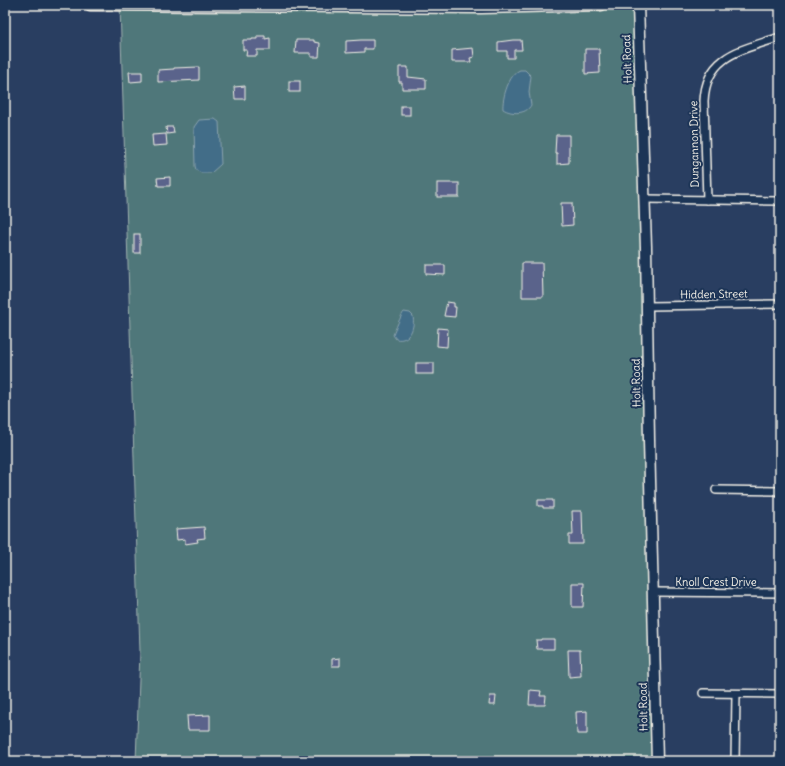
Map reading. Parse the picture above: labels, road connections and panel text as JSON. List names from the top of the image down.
{
  "streets": {
    "main road": ["Holt Road"],
    "street": ["Dungannon Drive", "Hidden Street", "Knoll Crest Drive"]
  },
  "crossings": [
    ["Holt Road", "Hidden Street"],
    ["Holt Road", "Knoll Crest Drive"]
  ]
}
